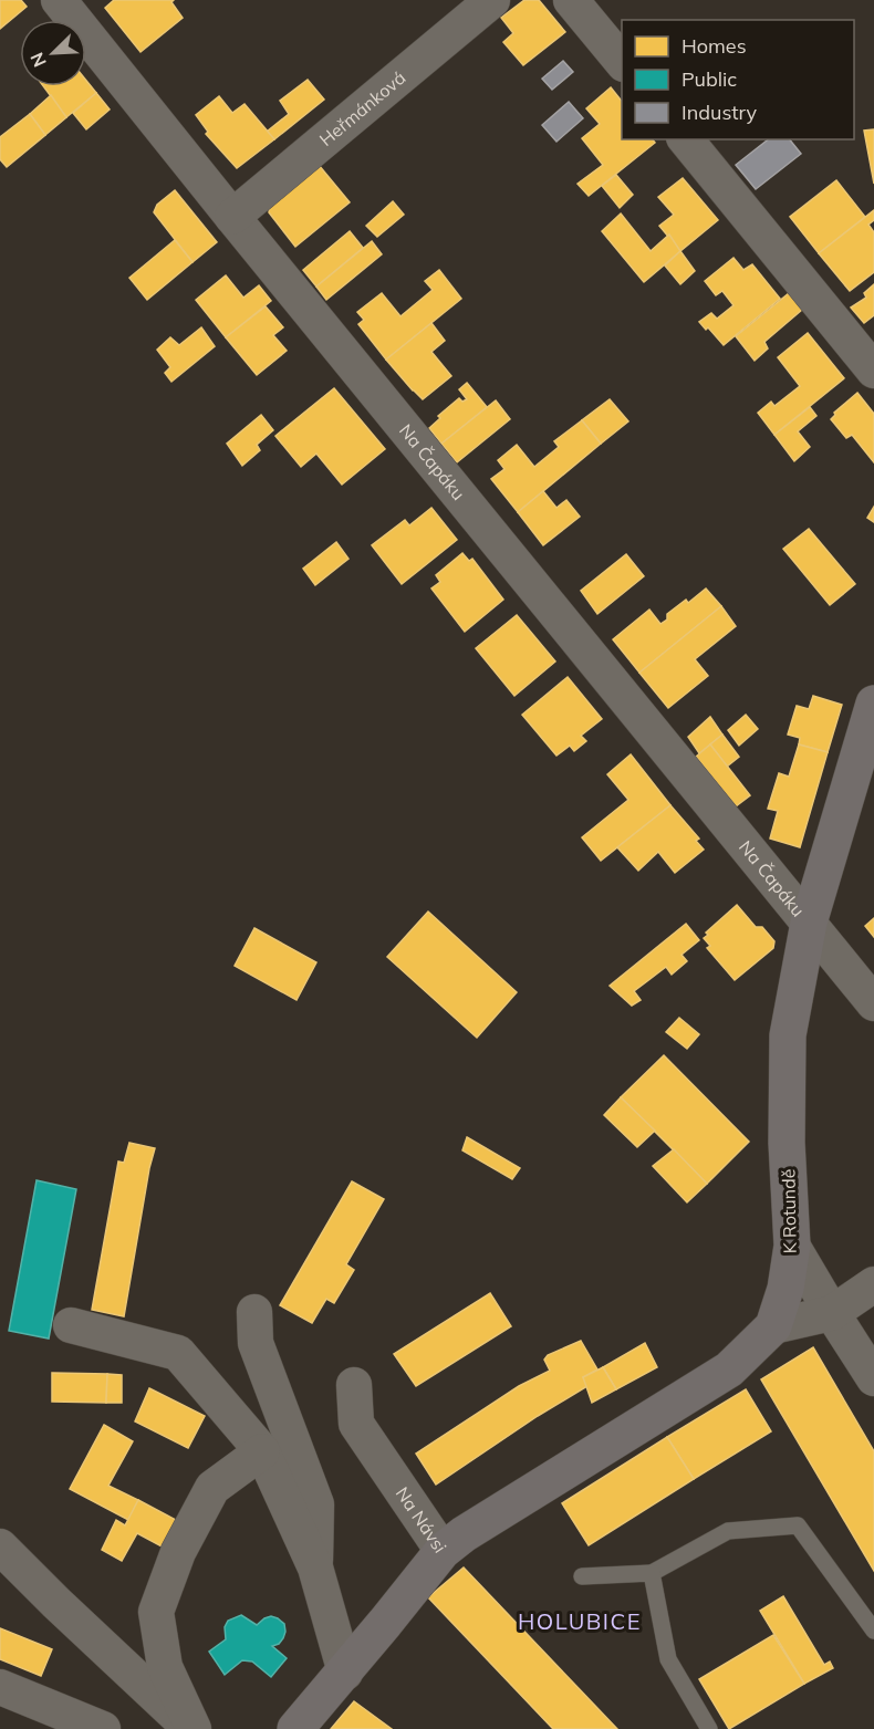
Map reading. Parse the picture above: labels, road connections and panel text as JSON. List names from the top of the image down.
{
  "streets": {
    "street": [
      "Heřmánková",
      "Na Čapáku",
      "K Rotundě",
      "Na Návsi"
    ]
  },
  "crossings": [
    ["Heřmánková", "Na Čapáku"],
    ["Na Čapáku", "K Rotundě"],
    ["K Rotundě", "Na Návsi"]
  ],
  "districts": ["HOLUBICE"],
  "legend": ["Homes", "Public", "Industry"],
  "north": "bottom left"
}
